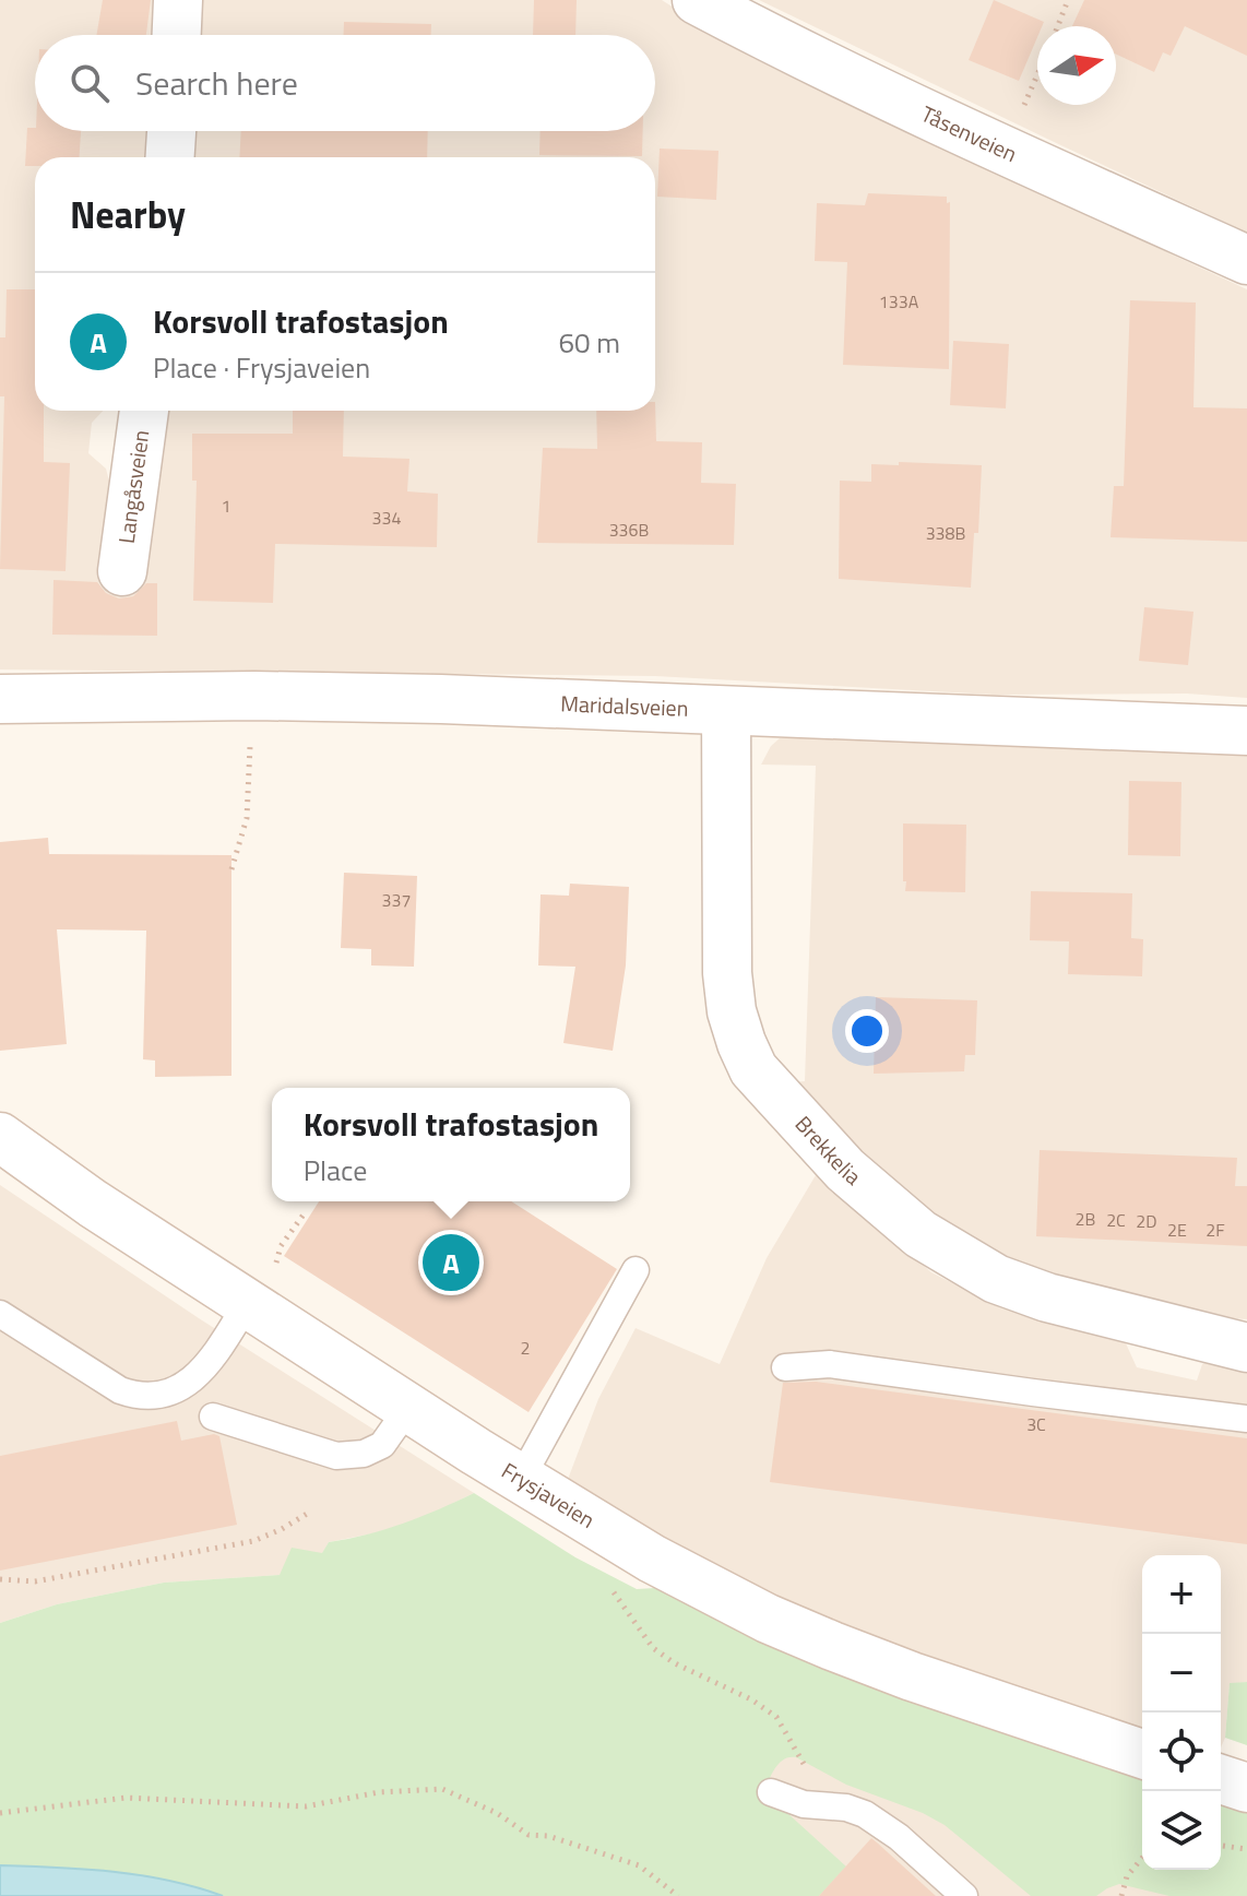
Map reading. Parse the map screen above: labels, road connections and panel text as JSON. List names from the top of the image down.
{
  "streets": {
    "street": [
      "Tåsenveien",
      "Langåsveien",
      "Maridalsveien",
      "Brekkelia",
      "Frysjaveien"
    ]
  },
  "crossings": [
    ["Maridalsveien", "Brekkelia"]
  ],
  "house_numbers": [
    "133A",
    "1",
    "334",
    "336B",
    "338B",
    "337",
    "2B",
    "2C",
    "2D",
    "2E",
    "2F",
    "2",
    "3C"
  ],
  "north": "right",
  "page": {
    "search": "Search here",
    "heading": "Nearby",
    "list": [
      {
        "mark": "A",
        "name": "Korsvoll trafostasjon",
        "note": "Place · Frysjaveien",
        "value": "60 m"
      }
    ],
    "popup": ["Korsvoll trafostasjon", "Place"],
    "pins": "A",
    "map_buttons": ["+", "−"]
  }
}
